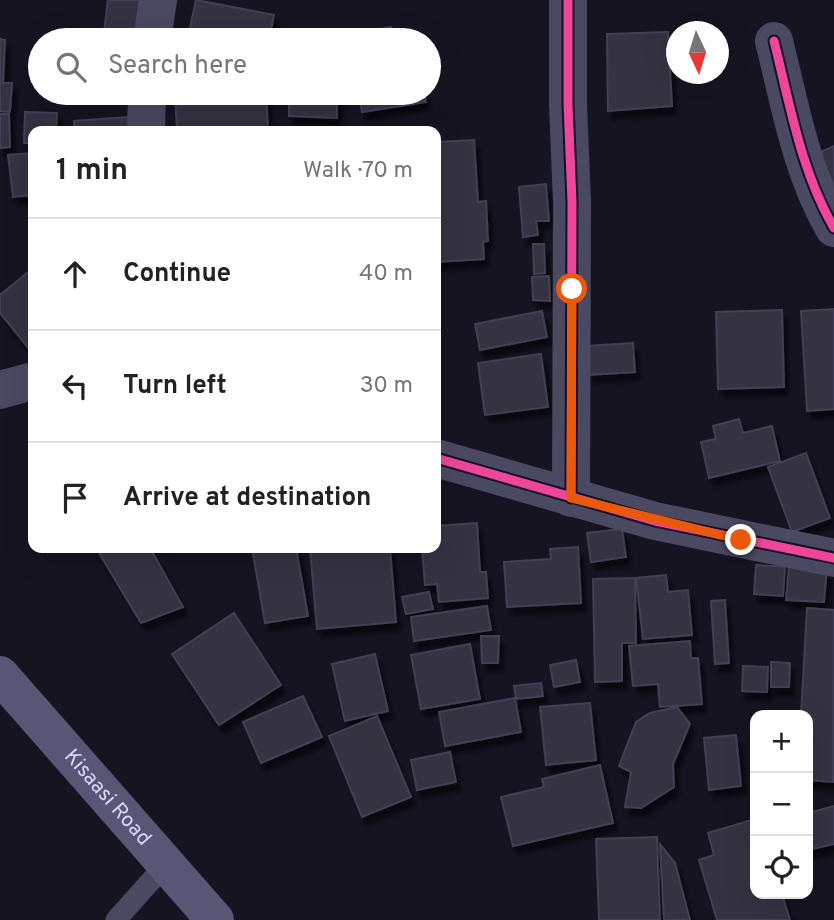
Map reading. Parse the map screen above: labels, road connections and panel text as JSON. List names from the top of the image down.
{
  "streets": {
    "main road": ["Kisaasi Road"]
  },
  "north": "bottom",
  "page": {
    "search": "Search here",
    "heading": ["1 min", "Walk · 70 m"],
    "list": [
      ["Continue", "40 m"],
      ["Turn left", "30 m"],
      "Arrive at destination"
    ],
    "map_buttons": ["+", "−"]
  }
}
